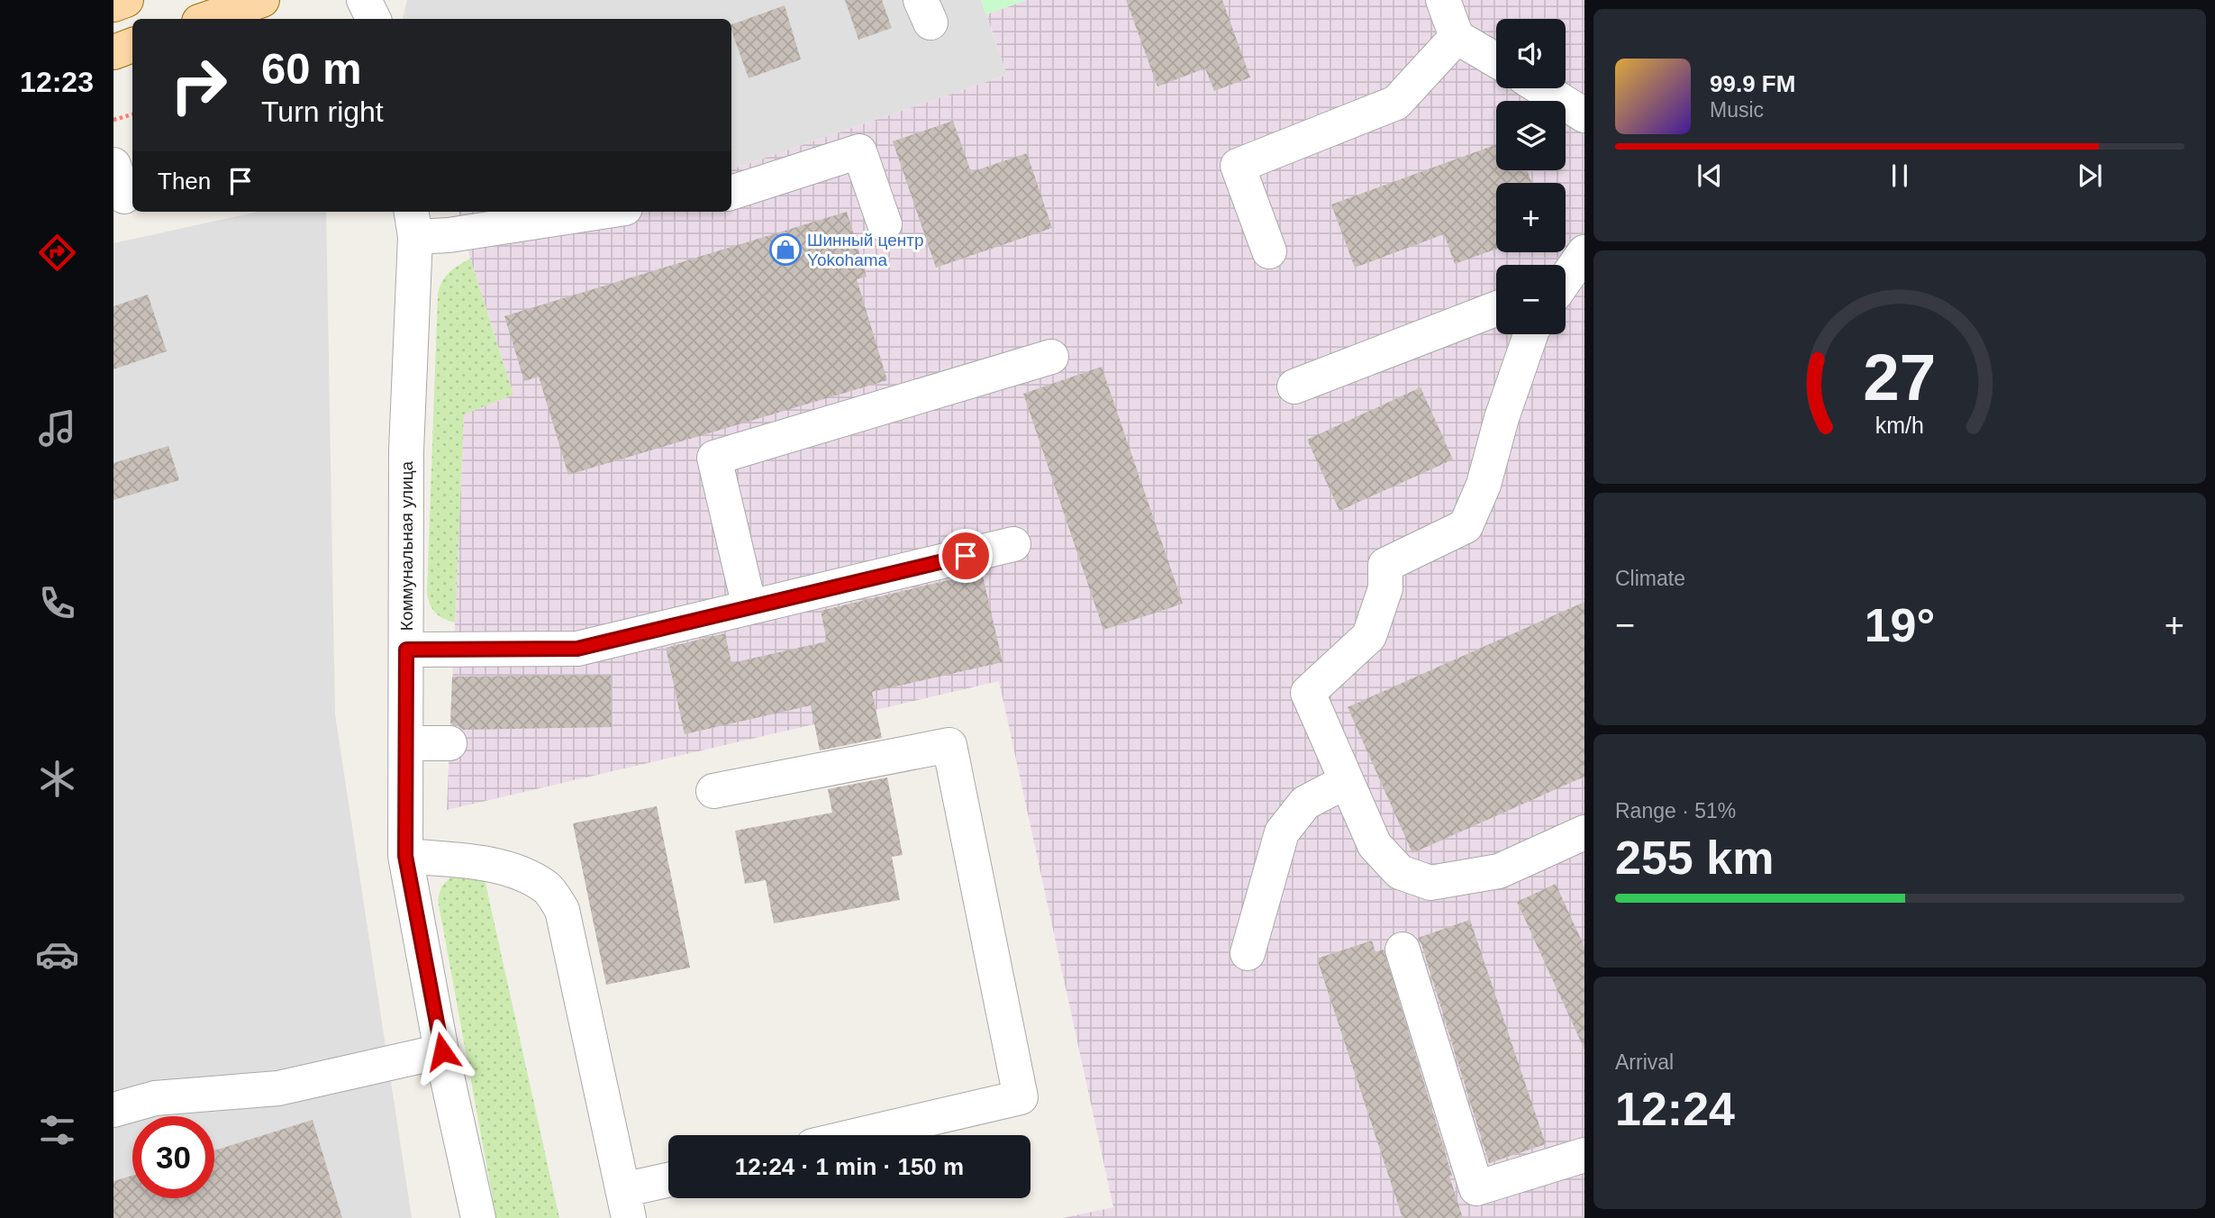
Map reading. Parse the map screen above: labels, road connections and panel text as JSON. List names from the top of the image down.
{
  "streets": {
    "street": ["Коммунальная улица"]
  },
  "places": {
    "shop": ["Шинный центр Yokohama"]
  },
  "page": {
    "tabs": "12:23",
    "map_buttons": ["+", "−"],
    "turn": ["60 m", "Turn right"],
    "song": ["99.9 FM", "Music"],
    "then": "Then",
    "tile": [
      "Climate",
      ["Range · 51%", "255 km"],
      ["Arrival", "12:24"]
    ],
    "heat": ["−", "19°", "+"],
    "limit": "30",
    "trip": "12:24 · 1 min · 150 m",
    "gauge": ["27", "km/h"]
  }
}
